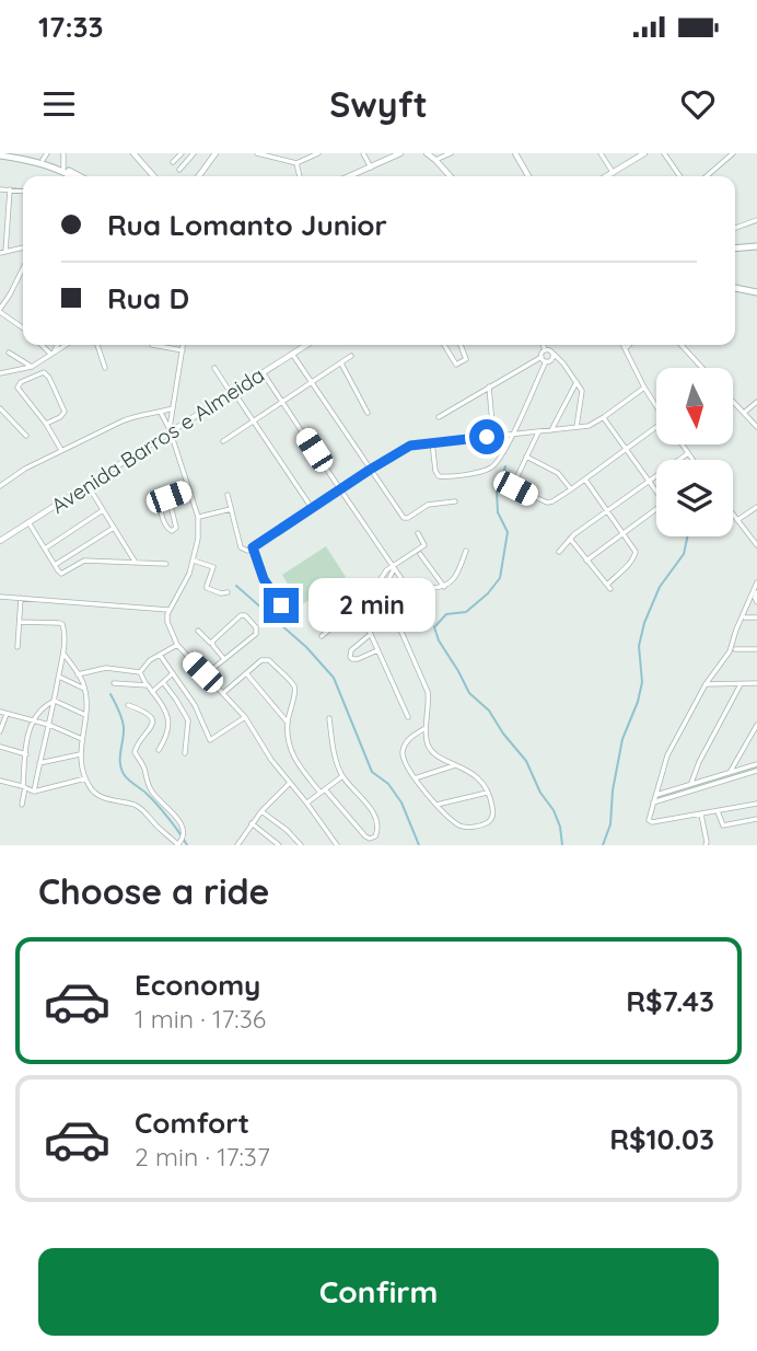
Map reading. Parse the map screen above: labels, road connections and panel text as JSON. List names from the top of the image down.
{
  "streets": {
    "street": ["Avenida Barros e Almeida"]
  },
  "north": "bottom",
  "page": {
    "status": "17:33",
    "header": "Swyft",
    "banner": ["Rua Lomanto Junior", "Rua D"],
    "bubble": "2 min",
    "heading": "Choose a ride",
    "list": [
      {
        "name": "Economy",
        "note": "1 min · 17:36",
        "value": "R$7.43"
      },
      {
        "name": "Comfort",
        "note": "2 min · 17:37",
        "value": "R$10.03"
      }
    ],
    "buttons": "Confirm"
  }
}
